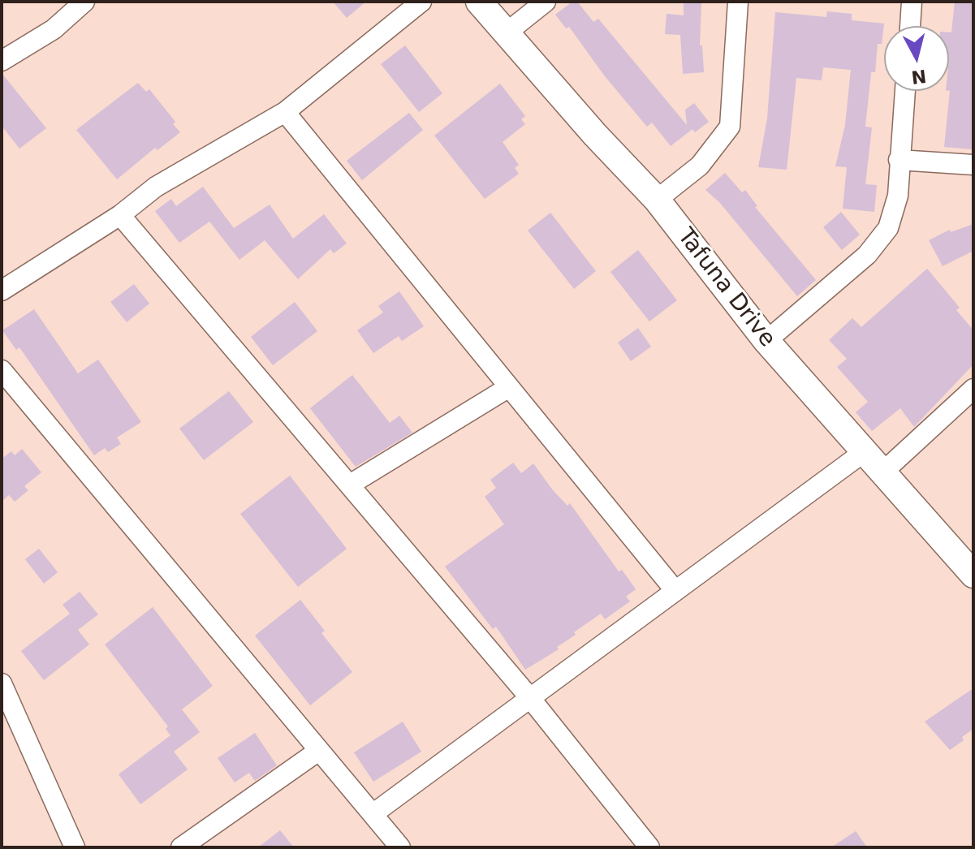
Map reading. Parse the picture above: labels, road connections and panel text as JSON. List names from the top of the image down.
{
  "streets": {
    "main road": ["Tafuna Drive"]
  },
  "north": "bottom"
}
